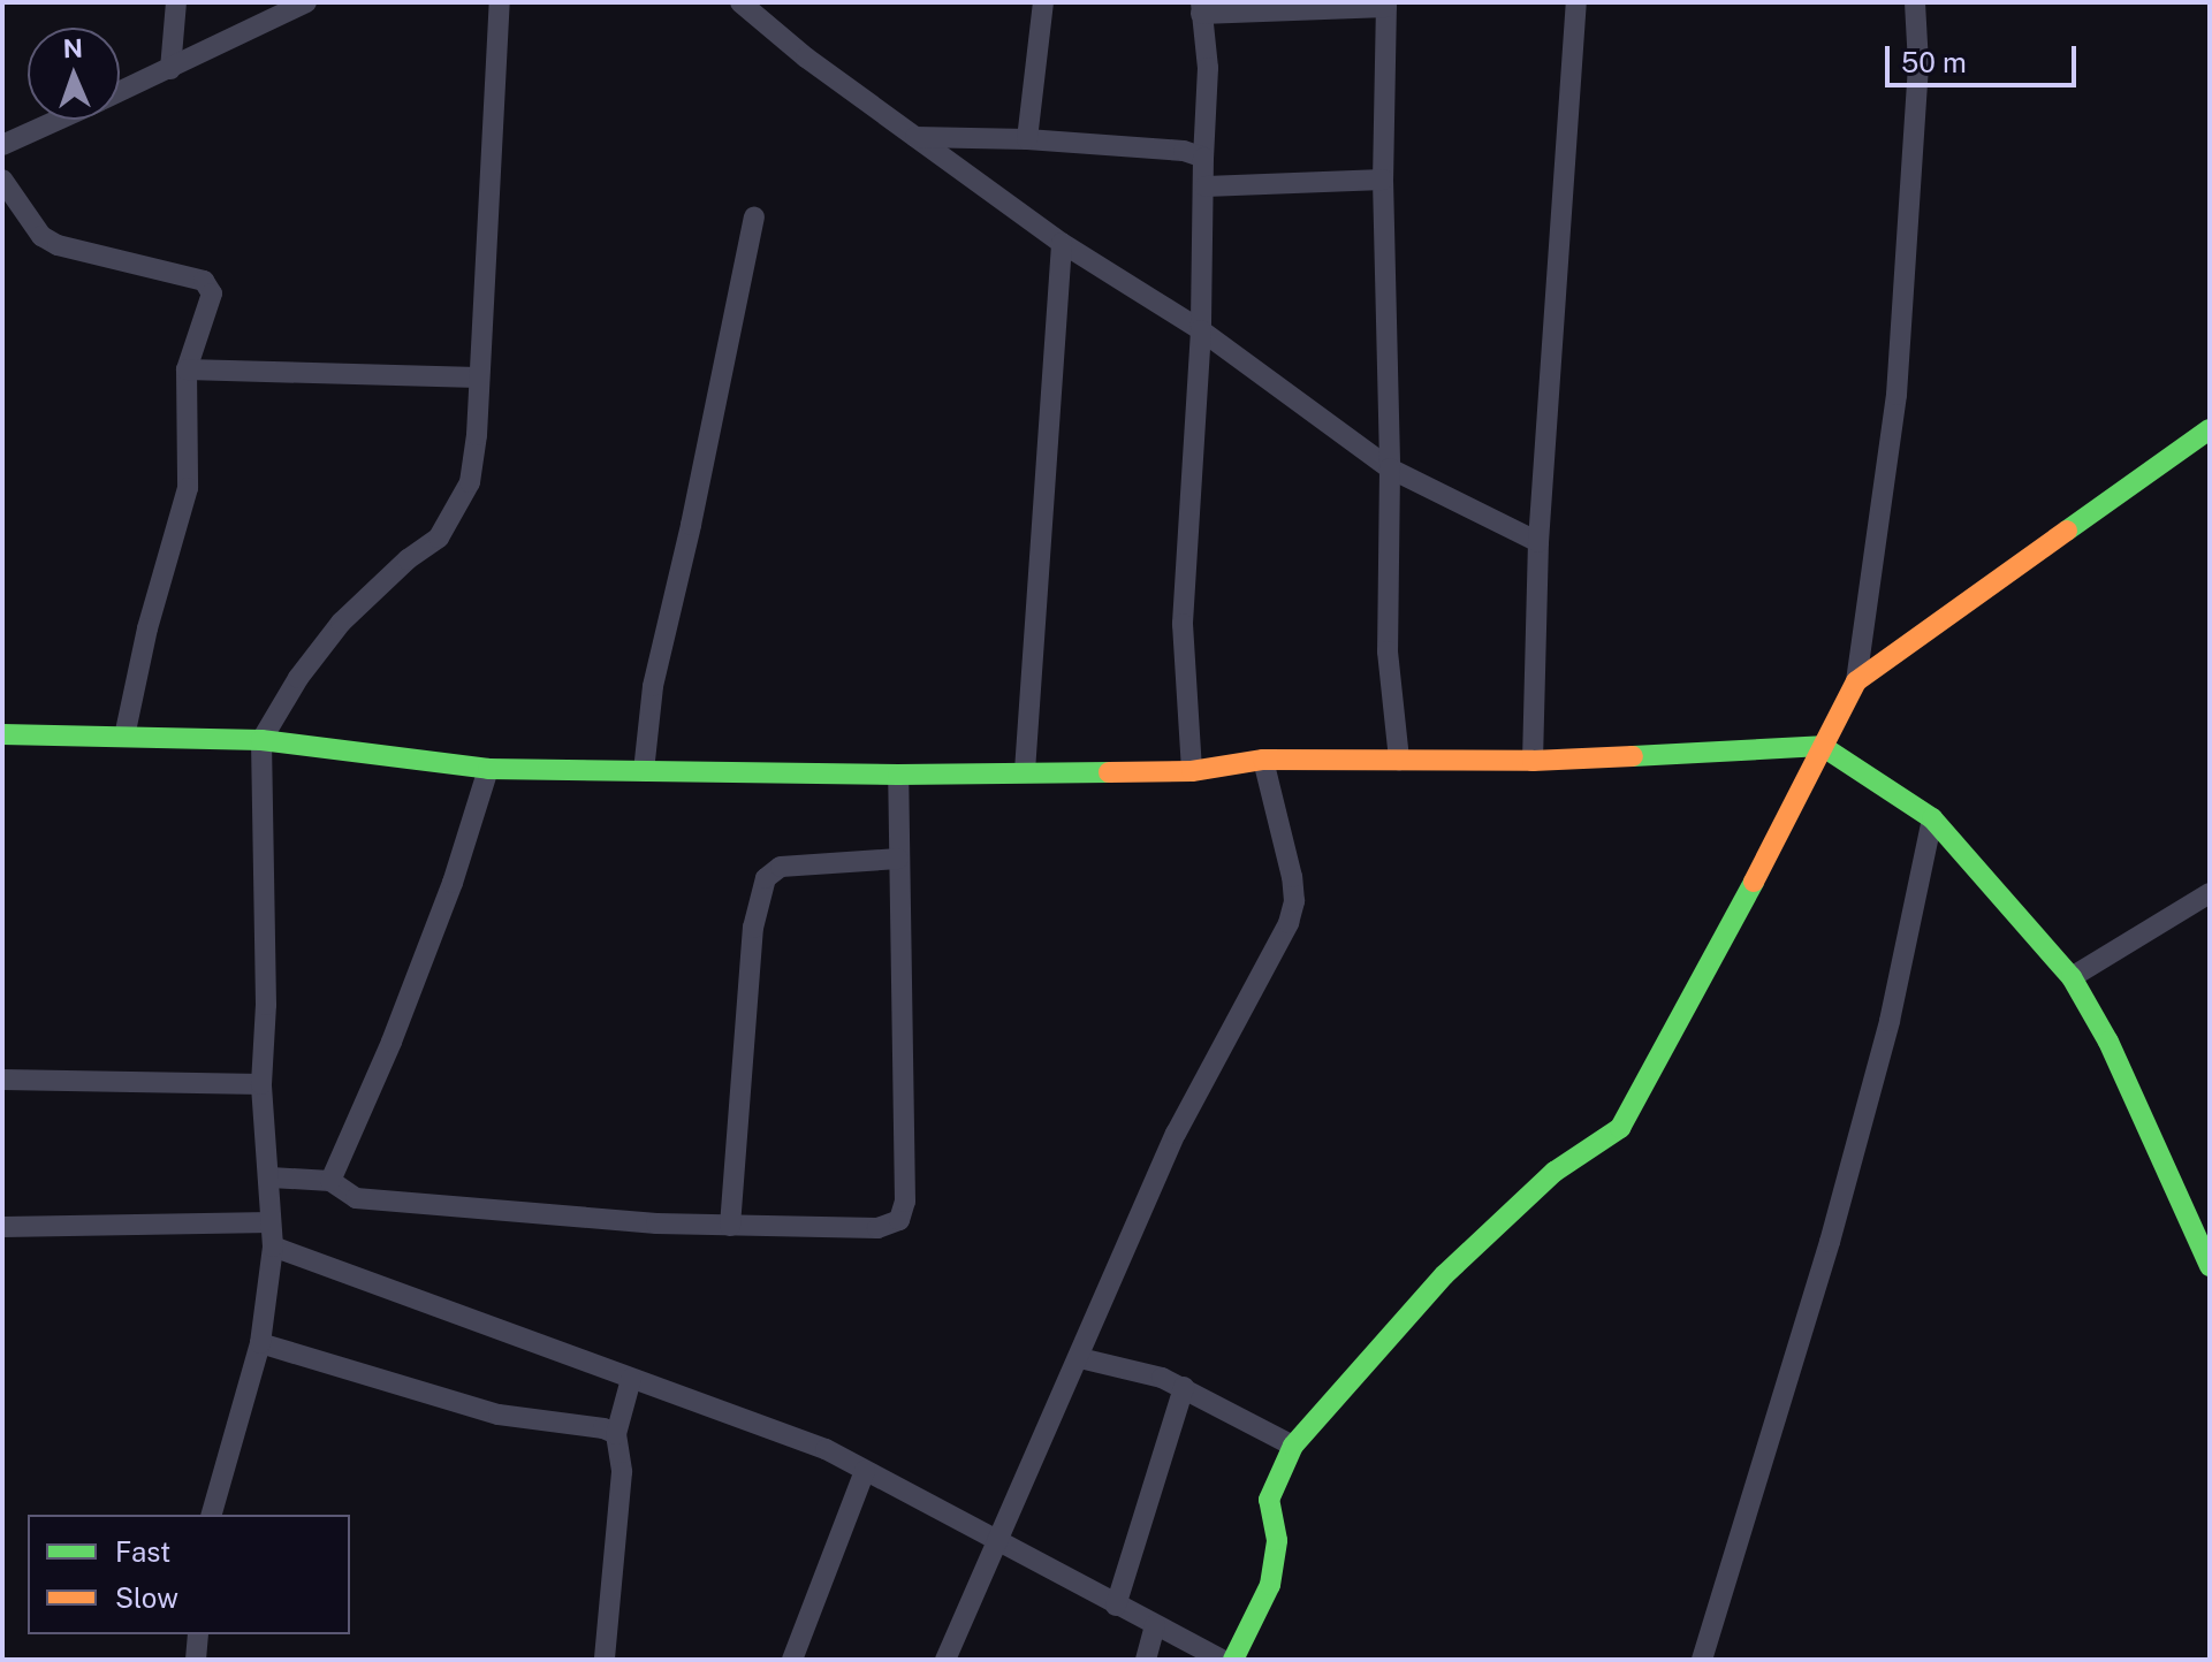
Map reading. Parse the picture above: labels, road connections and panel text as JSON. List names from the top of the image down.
{
  "legend": ["Fast", "Slow"],
  "scale_bar": "50 m",
  "north": "top"
}
